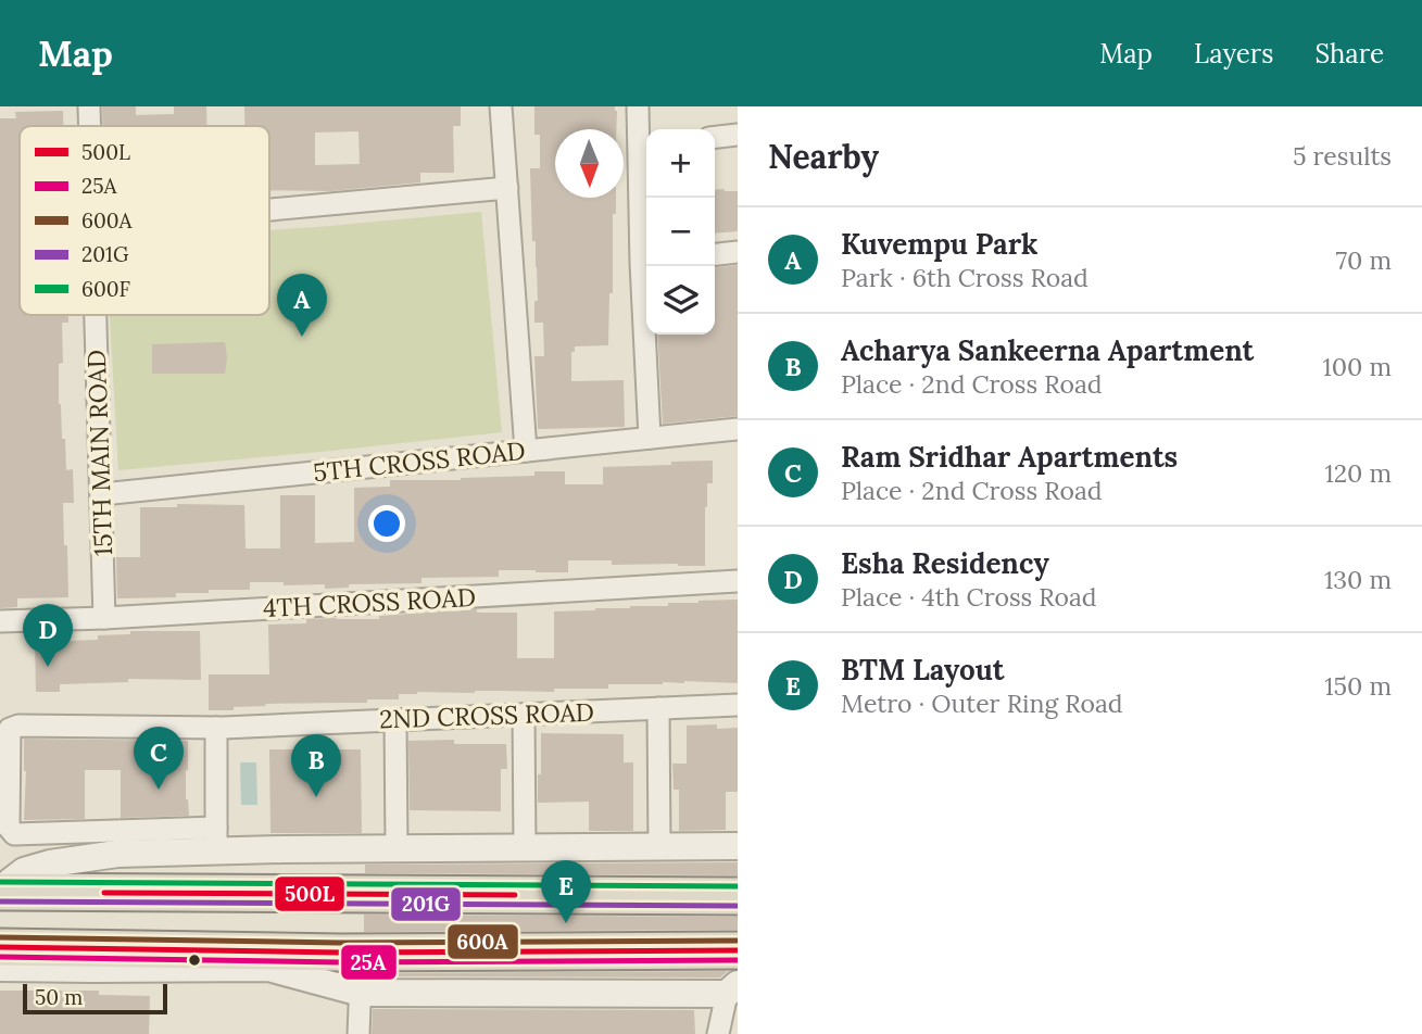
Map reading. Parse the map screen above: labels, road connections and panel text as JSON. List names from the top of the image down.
{
  "streets": {
    "street": [
      "15TH MAIN ROAD",
      "5TH CROSS ROAD",
      "4TH CROSS ROAD",
      "2ND CROSS ROAD"
    ]
  },
  "crossings": [
    ["15TH MAIN ROAD", "5TH CROSS ROAD"],
    ["15TH MAIN ROAD", "4TH CROSS ROAD"]
  ],
  "lines": [
    "transit line 600F",
    "transit line 500L",
    "transit line 201G",
    "transit line 600A",
    "transit line 25A"
  ],
  "legend": [
    "500L",
    "25A",
    "600A",
    "201G",
    "600F"
  ],
  "scale_bar": "50 m",
  "north": "bottom",
  "page": {
    "header": "Map",
    "nav": ["Map", "Layers", "Share"],
    "heading": ["Nearby", "5 results"],
    "map_buttons": ["+", "−"],
    "list": [
      {
        "mark": "A",
        "name": "Kuvempu Park",
        "note": "Park · 6th Cross Road",
        "value": "70 m"
      },
      {
        "mark": "B",
        "name": "Acharya Sankeerna Apartment",
        "note": "Place · 2nd Cross Road",
        "value": "100 m"
      },
      {
        "mark": "C",
        "name": "Ram Sridhar Apartments",
        "note": "Place · 2nd Cross Road",
        "value": "120 m"
      },
      {
        "mark": "D",
        "name": "Esha Residency",
        "note": "Place · 4th Cross Road",
        "value": "130 m"
      },
      {
        "mark": "E",
        "name": "BTM Layout",
        "note": "Metro · Outer Ring Road",
        "value": "150 m"
      }
    ],
    "pins": [
      "A",
      "D",
      "C",
      "B",
      "E"
    ],
    "scale": "50 m"
  }
}
